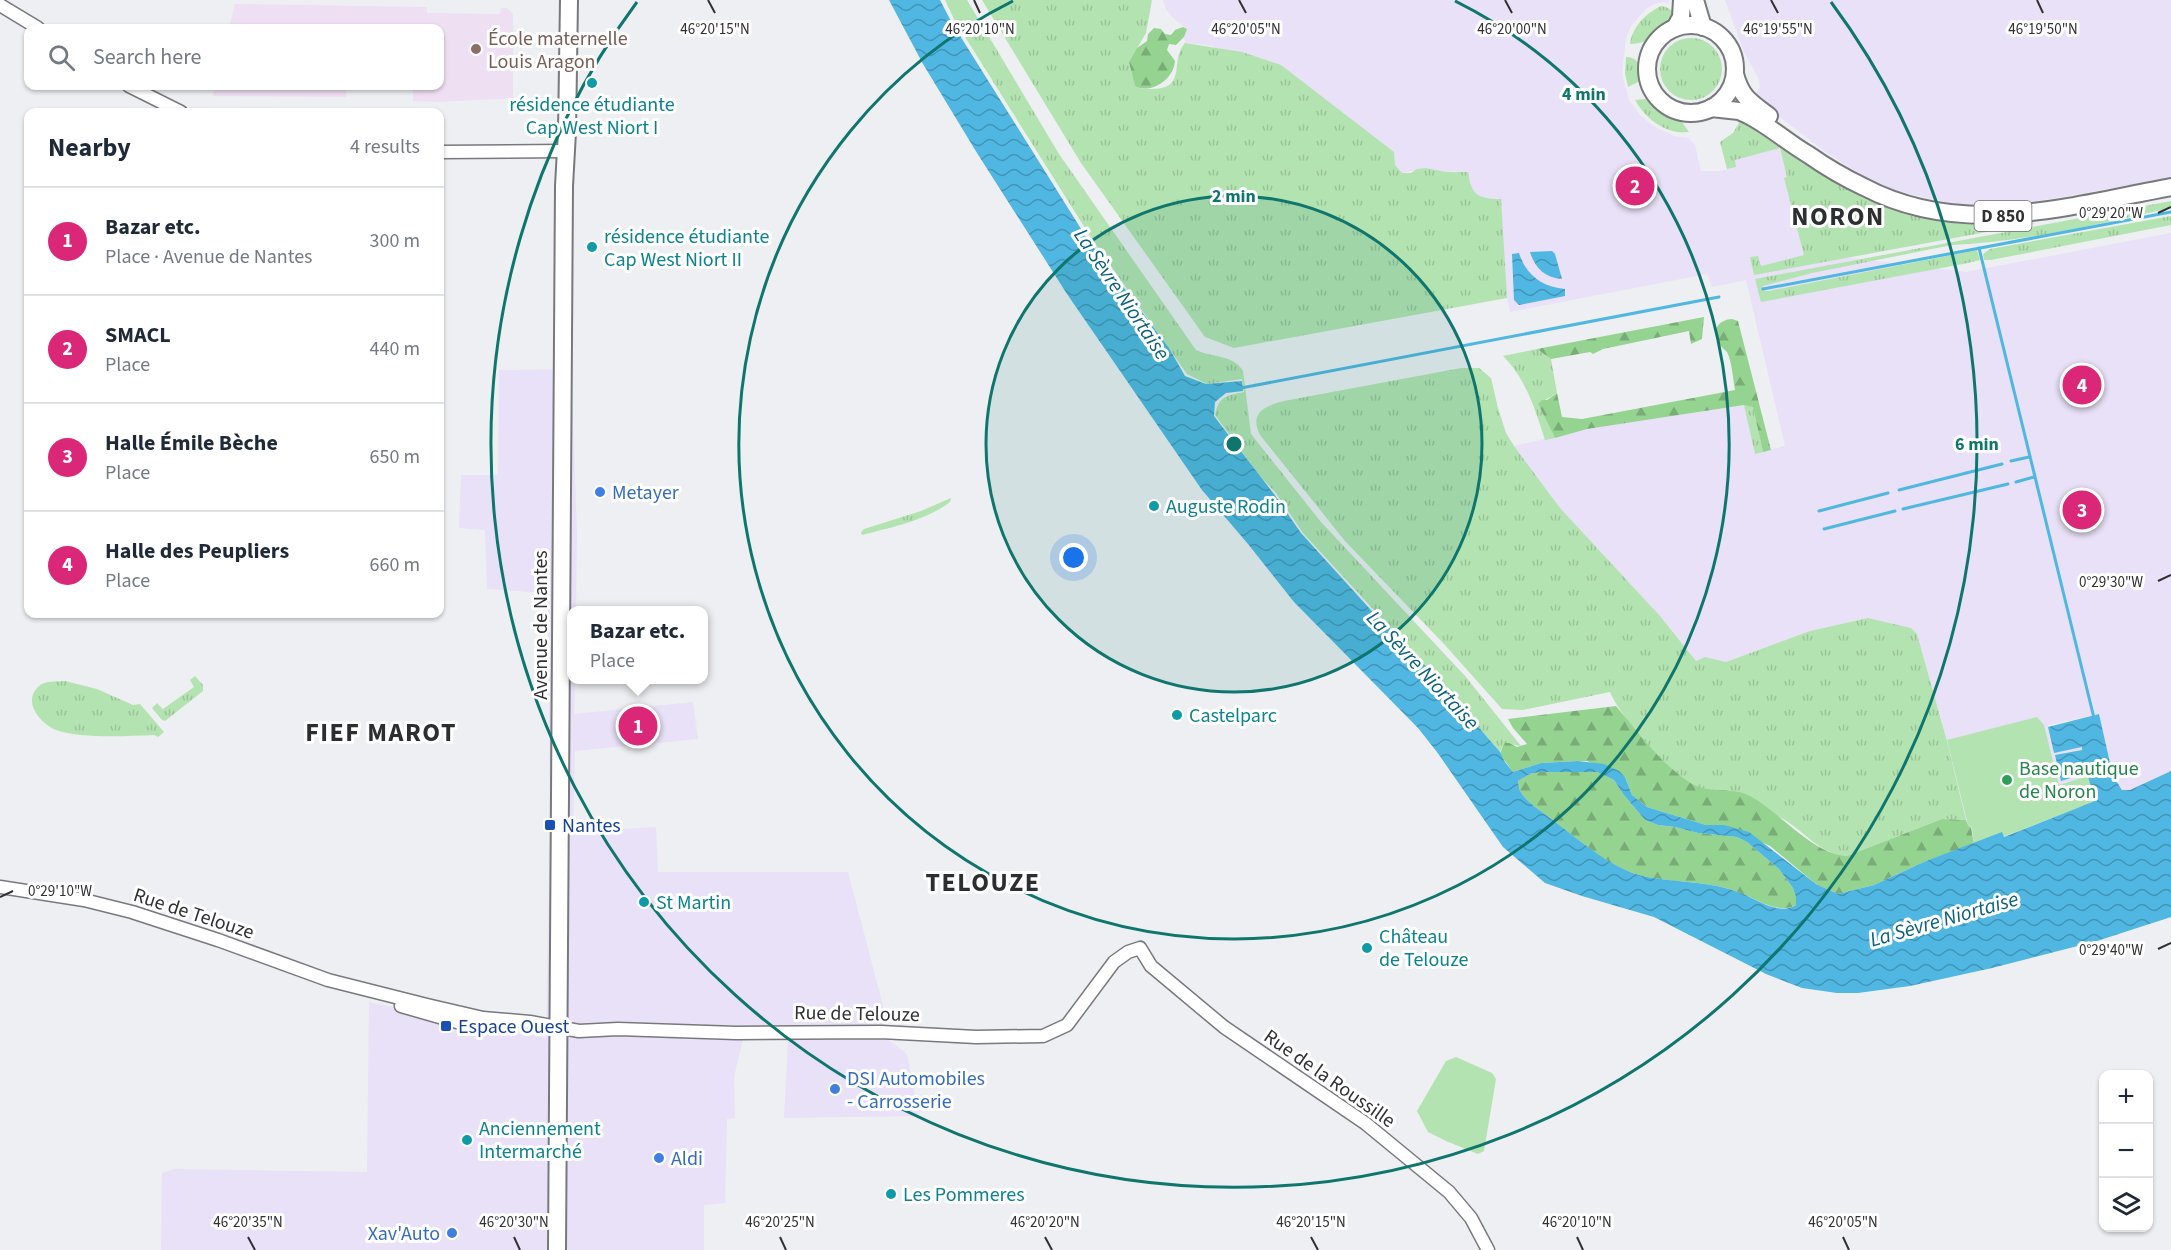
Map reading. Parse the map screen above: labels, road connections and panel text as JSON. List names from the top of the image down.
{
  "streets": {
    "main road": ["D 850", "Avenue de Nantes"],
    "street": ["Rue de Telouze", "Rue de la Roussille"]
  },
  "crossings": [
    ["Avenue de Nantes", "Rue de Telouze"],
    ["Rue de Telouze", "Rue de la Roussille"]
  ],
  "districts": ["NORON", "FIEF MAROT", "TELOUZE"],
  "water": ["La Sèvre Niortaise"],
  "places": {
    "other": [
      "École maternelle Louis Aragon",
      "résidence étudiante Cap West Niort I",
      "résidence étudiante Cap West Niort II",
      "Metayer",
      "Auguste Rodin",
      "Castelparc",
      "Base nautique de Noron",
      "St Martin",
      "Château de Telouze",
      "DSI Automobiles - Carrosserie",
      "Anciennement Intermarché",
      "Aldi",
      "Les Pommeres",
      "Xav'Auto"
    ],
    "transit": ["Nantes", "Espace Ouest"]
  },
  "page": {
    "search": "Search here",
    "heading": ["Nearby", "4 results"],
    "pins": [
      "2",
      "4",
      "3",
      "1"
    ],
    "list": [
      {
        "mark": "1",
        "name": "Bazar etc.",
        "note": "Place · Avenue de Nantes",
        "value": "300 m"
      },
      {
        "mark": "2",
        "name": "SMACL",
        "note": "Place",
        "value": "440 m"
      },
      {
        "mark": "3",
        "name": "Halle Émile Bèche",
        "note": "Place",
        "value": "650 m"
      },
      {
        "mark": "4",
        "name": "Halle des Peupliers",
        "note": "Place",
        "value": "660 m"
      }
    ],
    "popup": ["Bazar etc.", "Place"],
    "map_buttons": ["+", "−"]
  },
  "coordinates": [
    "46°20'15\"N",
    "46°20'10\"N",
    "46°20'05\"N",
    "46°20'00\"N",
    "46°19'55\"N",
    "46°19'50\"N",
    "0°29'20\"W",
    "0°29'30\"W",
    "0°29'10\"W",
    "0°29'40\"W",
    "46°20'35\"N",
    "46°20'30\"N",
    "46°20'25\"N",
    "46°20'20\"N"
  ],
  "rings": ["4 min", "2 min", "6 min"]
}
